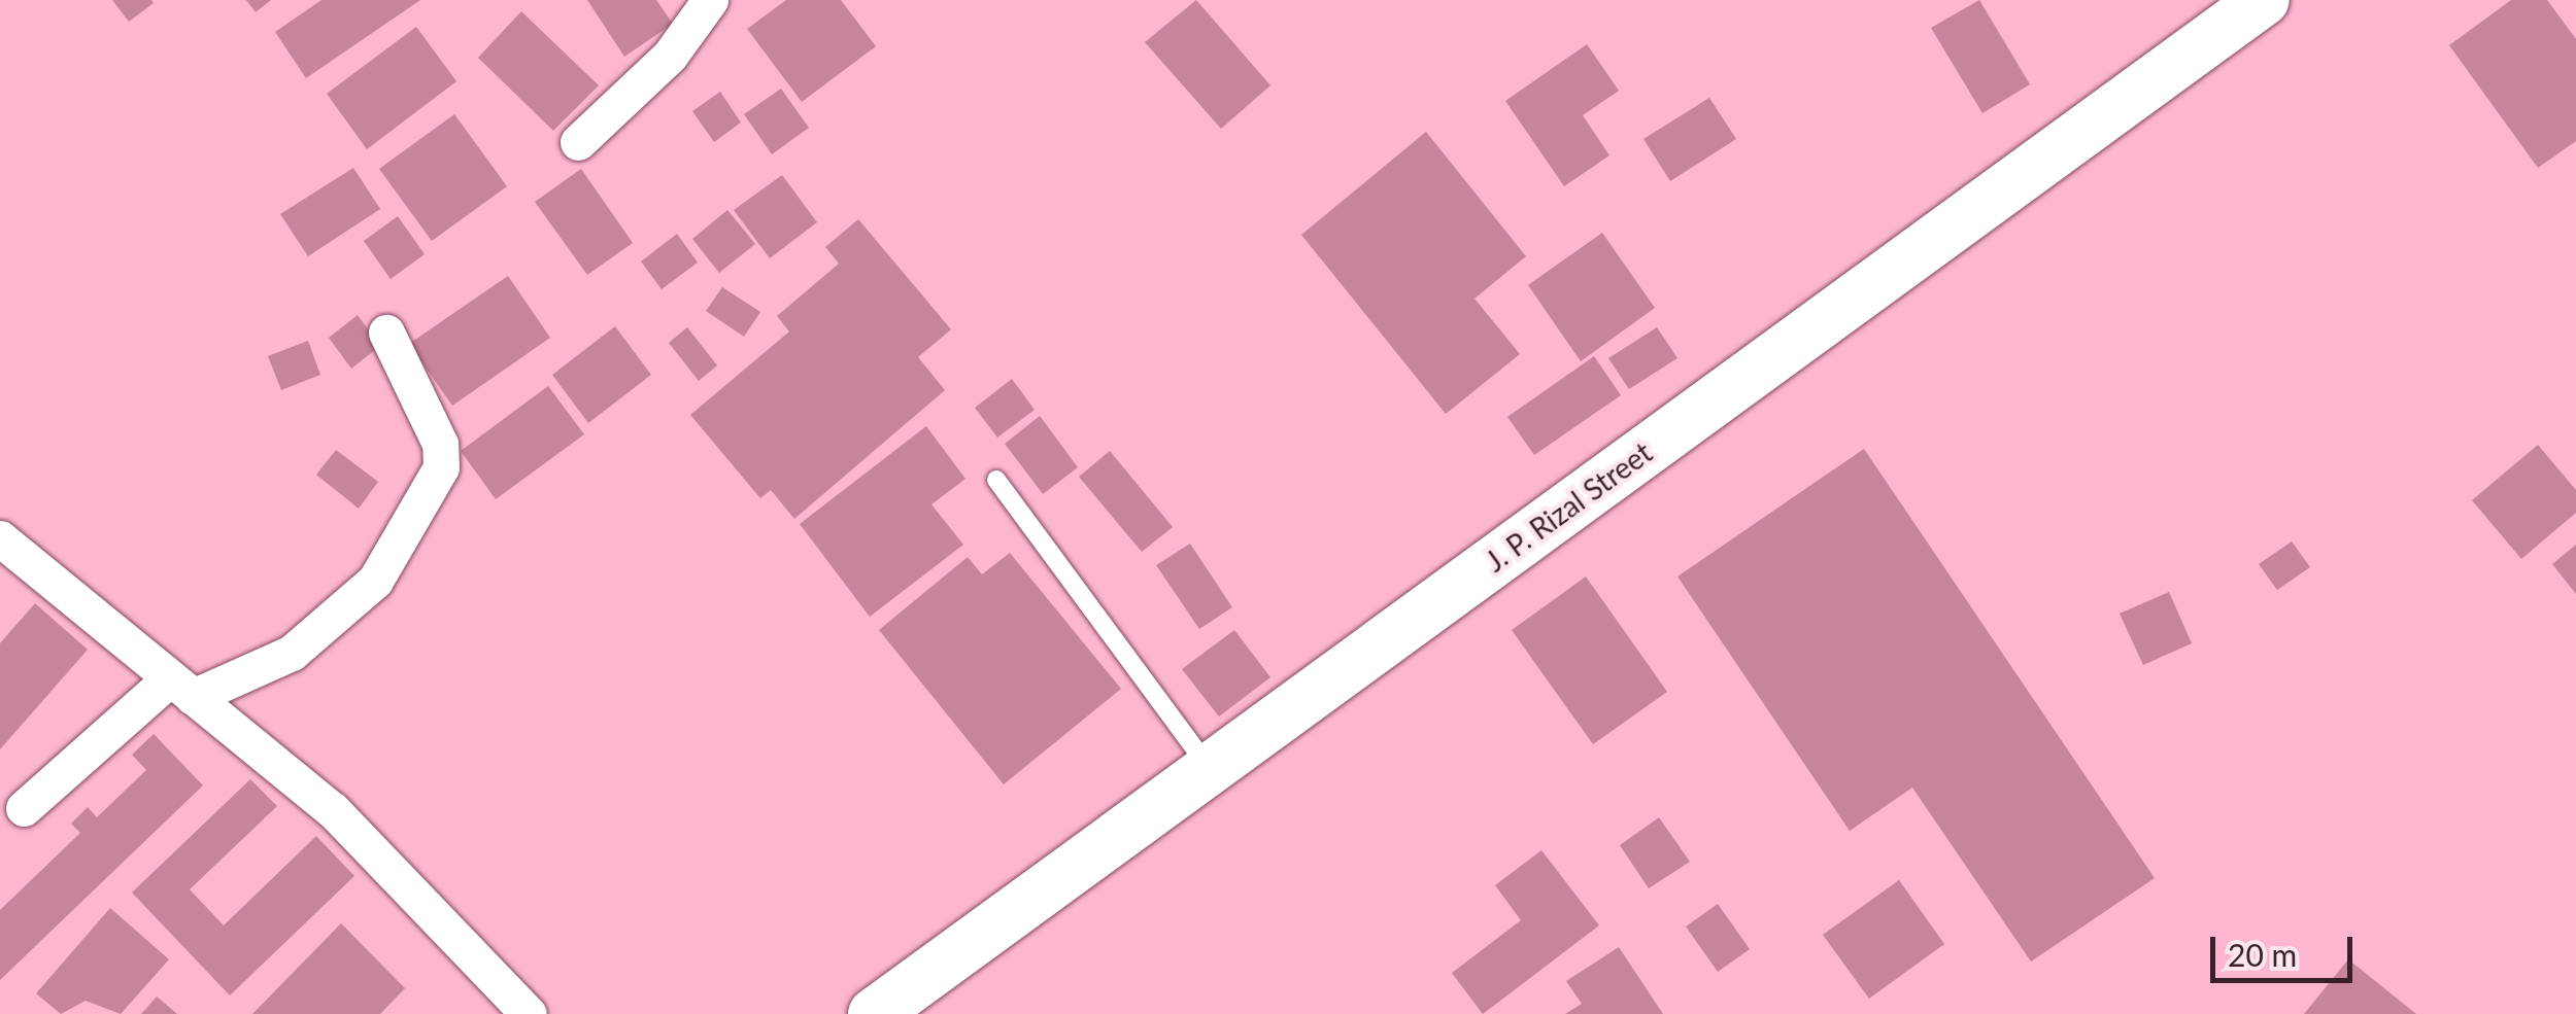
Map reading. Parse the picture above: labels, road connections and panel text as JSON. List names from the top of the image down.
{
  "streets": {
    "street": ["J. P. Rizal Street"]
  },
  "scale_bar": "20 m"
}
